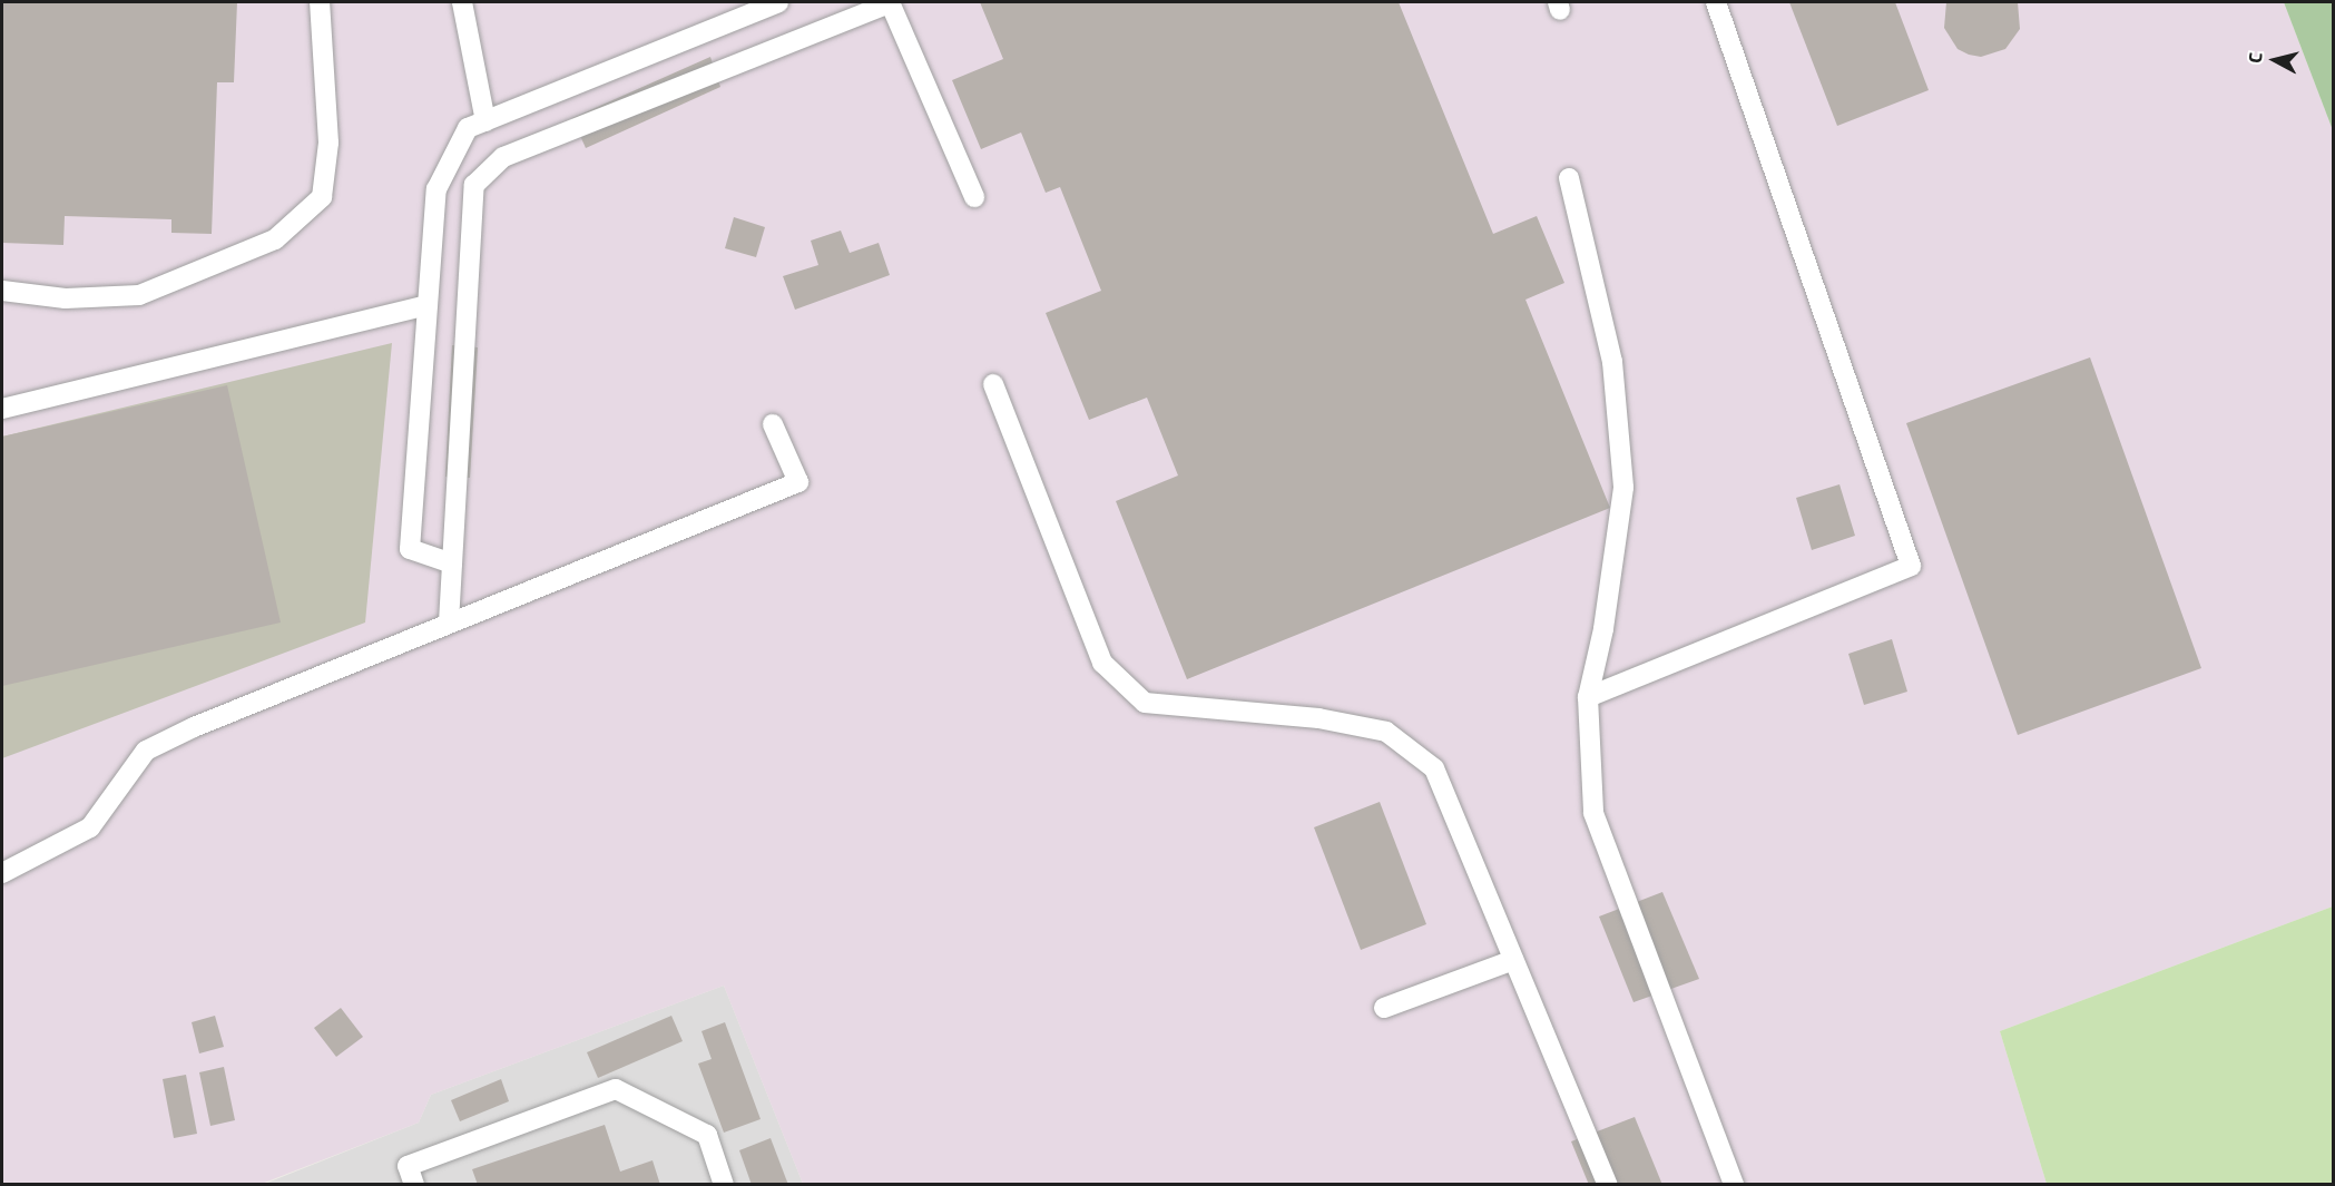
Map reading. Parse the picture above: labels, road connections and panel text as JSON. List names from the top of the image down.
{
  "north": "left"
}
